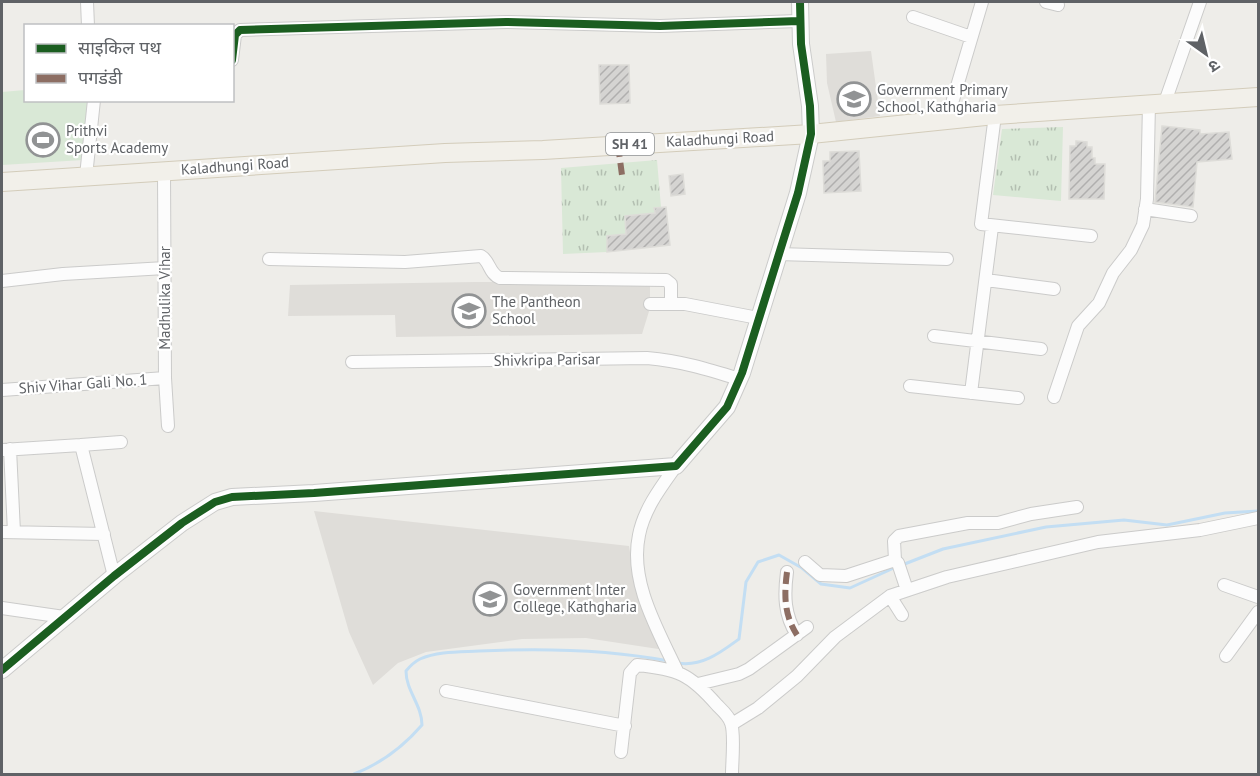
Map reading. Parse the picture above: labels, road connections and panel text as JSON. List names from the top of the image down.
{
  "streets": {
    "main road": ["Kaladhungi Road", "SH 41"],
    "street": ["Madhulika Vihar", "Shivkripa Parisar", "Shiv Vihar Gali No. 1"]
  },
  "crossings": [
    ["Kaladhungi Road", "Madhulika Vihar"],
    ["Madhulika Vihar", "Shiv Vihar Gali No. 1"]
  ],
  "places": {
    "school or university": ["Government Primary School, Kathgharia", "The Pantheon School", "Government Inter College, Kathgharia"],
    "sports": ["Prithvi Sports Academy"]
  },
  "legend": ["साइकिल पथ", "पगडंडी"],
  "north": "bottom right"
}
